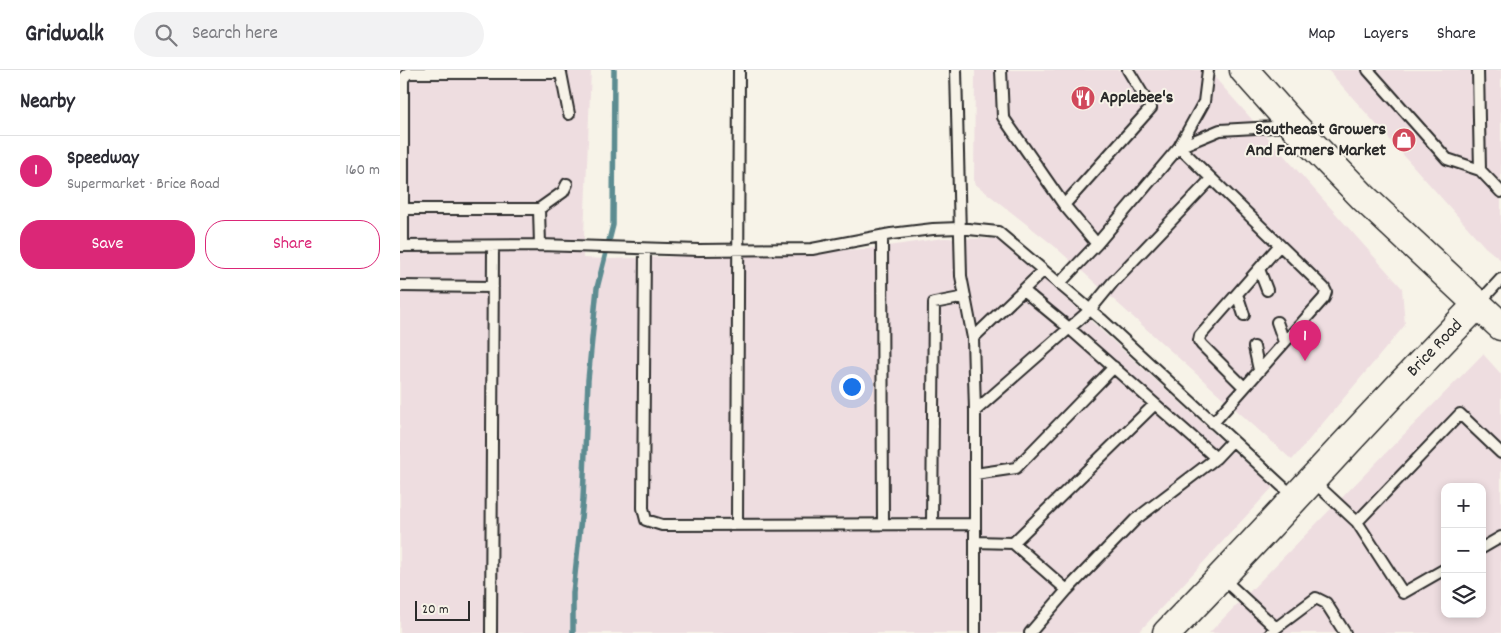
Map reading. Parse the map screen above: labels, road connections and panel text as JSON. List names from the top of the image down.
{
  "streets": {
    "main road": ["Brice Road"]
  },
  "places": {
    "restaurant": ["Applebee's"],
    "shop": ["Southeast Growers And Farmers Market"]
  },
  "scale_bar": "20 m",
  "page": {
    "header": "Gridwalk",
    "search": "Search here",
    "nav": ["Map", "Layers", "Share"],
    "heading": "Nearby",
    "list": [
      {
        "mark": "1",
        "name": "Speedway",
        "note": "Supermarket · Brice Road",
        "value": "160 m"
      }
    ],
    "buttons": ["Save", "Share"],
    "pins": "1",
    "map_buttons": ["+", "−"],
    "scale": "20 m"
  }
}
